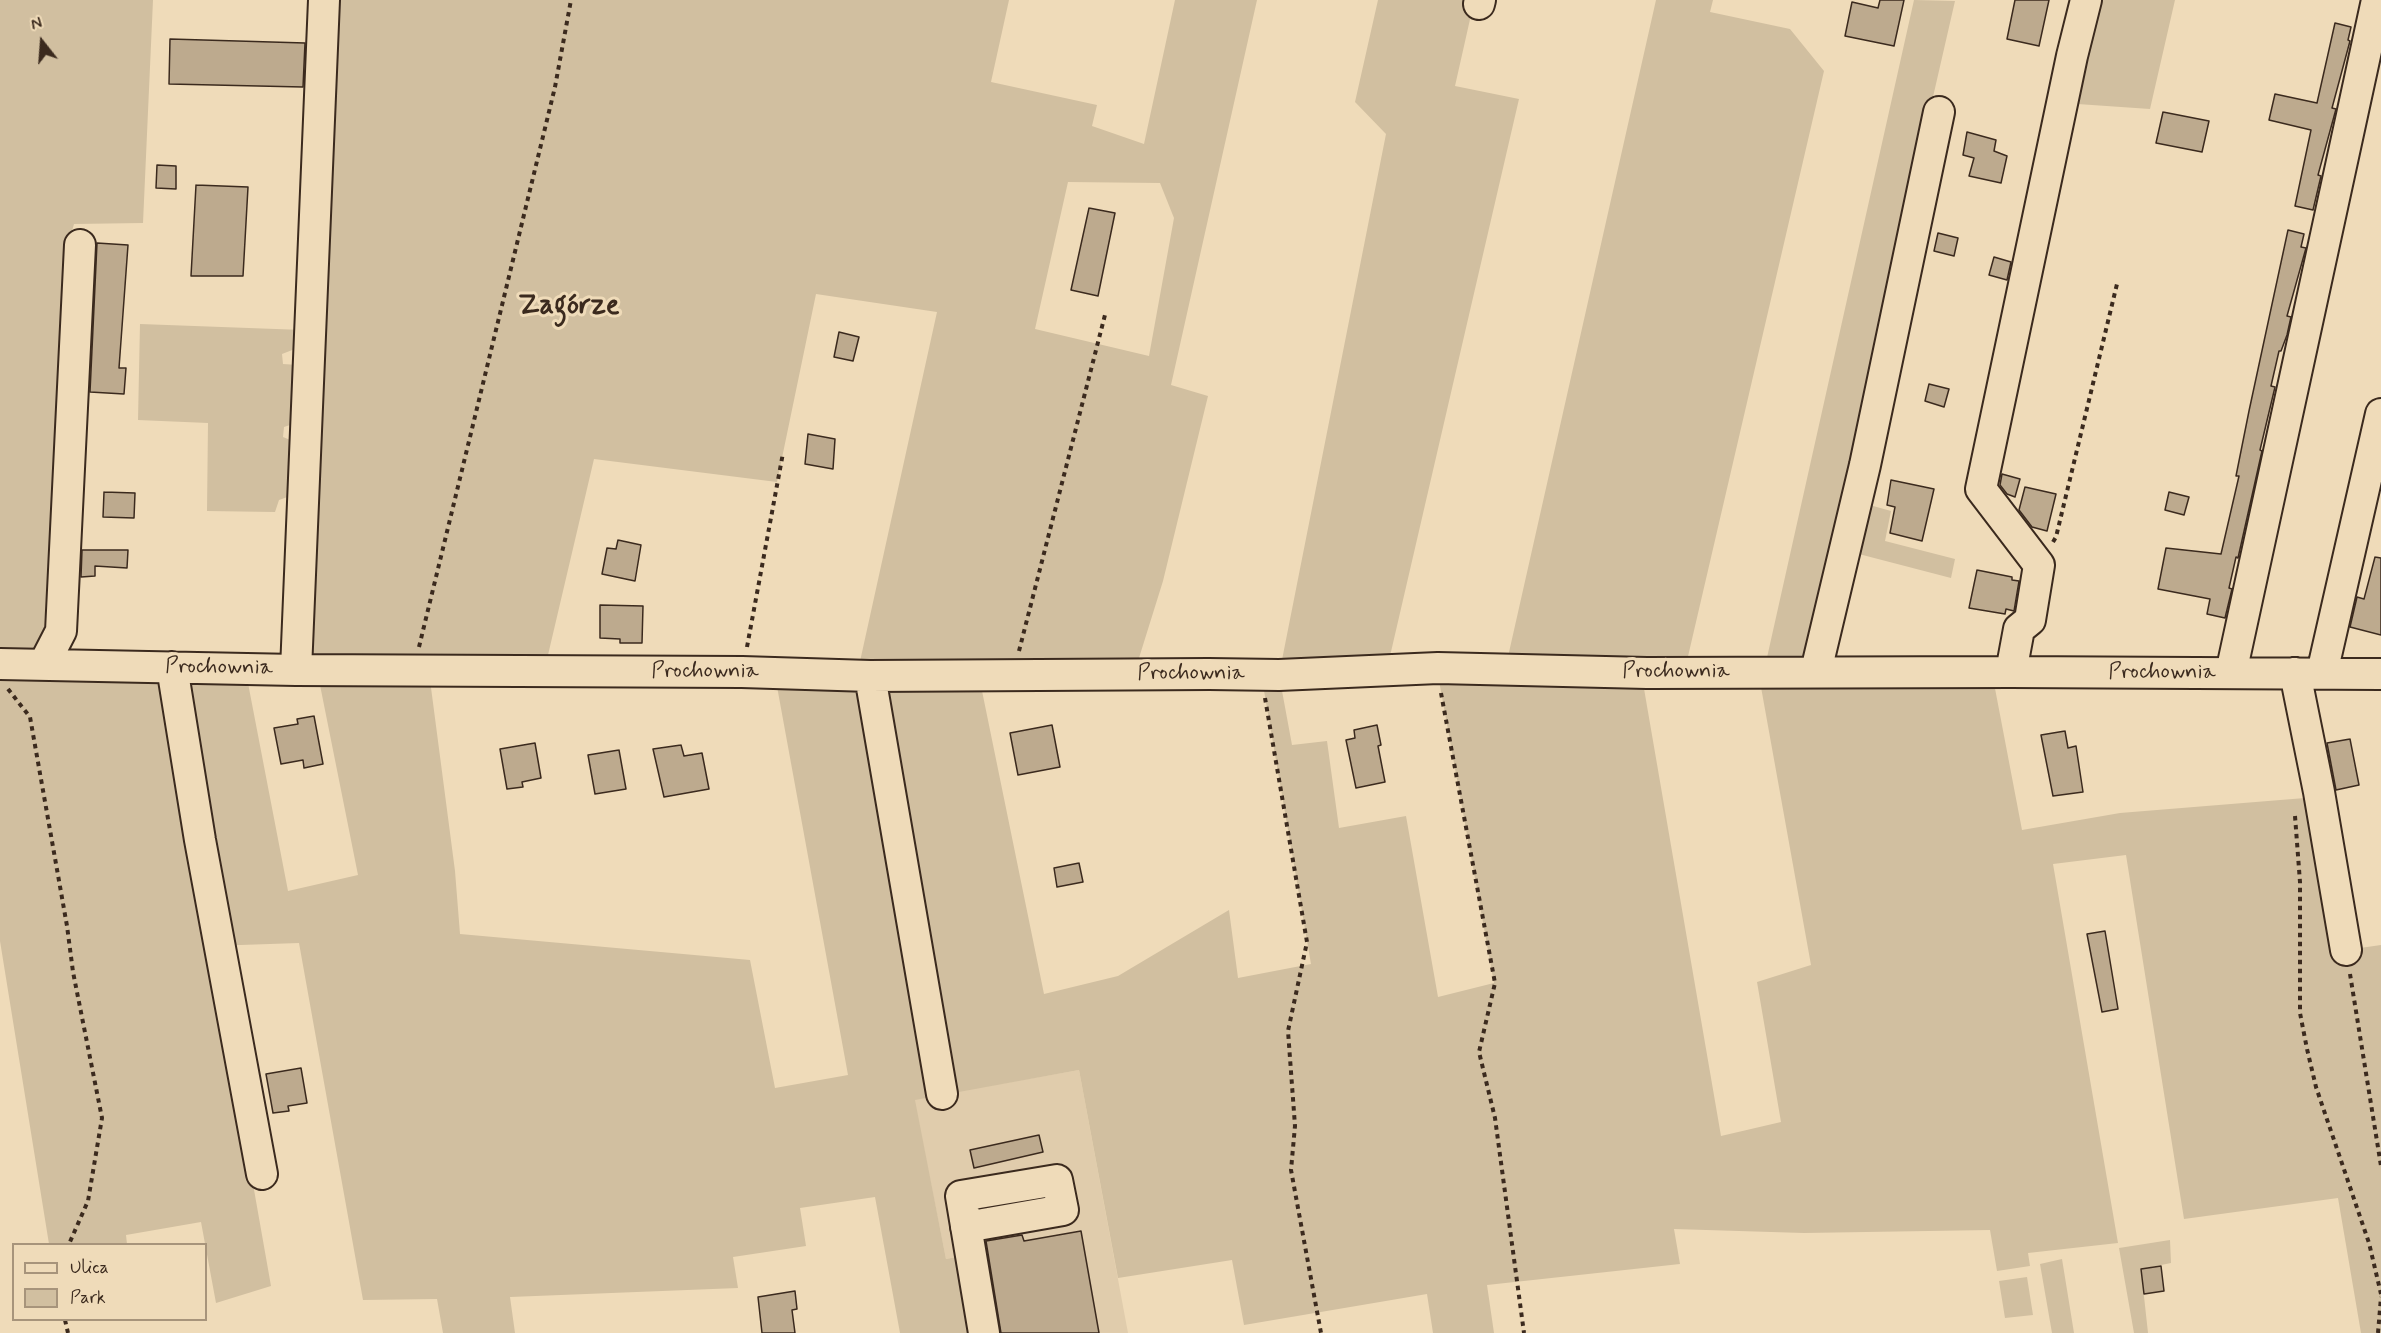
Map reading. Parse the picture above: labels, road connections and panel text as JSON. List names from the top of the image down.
{
  "streets": {
    "street": ["Prochownia"]
  },
  "districts": ["Zagórze"],
  "legend": ["Ulica", "Park"],
  "north": "top"
}
